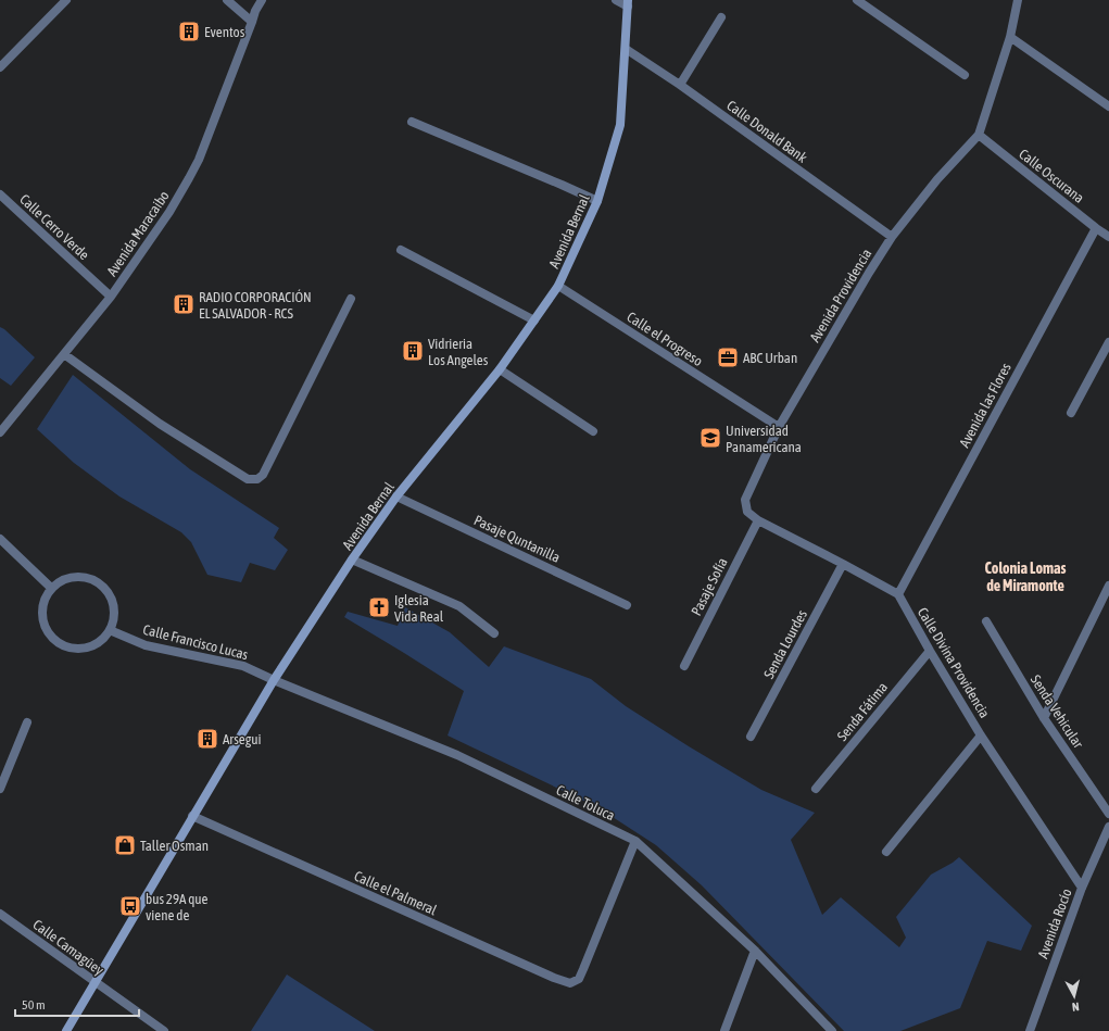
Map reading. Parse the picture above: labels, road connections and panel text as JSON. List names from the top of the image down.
{
  "streets": {
    "main road": ["Avenida Bernal"],
    "street": [
      "Calle Donald Bank",
      "Calle Oscurana",
      "Calle Cerro Verde",
      "Avenida Maracaibo",
      "Avenida Providencia",
      "Calle el Progreso",
      "Avenida las Flores",
      "Pasaje Quntanilla",
      "Pasaje Sofía",
      "Calle Francisco Lucas",
      "Senda Lourdes",
      "Calle Divina Providencia",
      "Senda Fátima",
      "Senda Vehicular",
      "Calle Toluca",
      "Calle el Palmeral",
      "Avenida Rocío",
      "Calle Camagüey"
    ]
  },
  "crossings": [
    ["Calle Donald Bank", "Avenida Bernal"],
    ["Calle Donald Bank", "Avenida Providencia"],
    ["Calle Oscurana", "Avenida Providencia"],
    ["Calle Oscurana", "Avenida las Flores"],
    ["Calle Cerro Verde", "Avenida Maracaibo"],
    ["Avenida Bernal", "Calle el Progreso"],
    ["Avenida Bernal", "Pasaje Quntanilla"],
    ["Avenida Bernal", "Calle Francisco Lucas"],
    ["Avenida Bernal", "Calle Toluca"],
    ["Avenida Bernal", "Calle el Palmeral"],
    ["Avenida Bernal", "Calle Camagüey"],
    ["Avenida Providencia", "Calle el Progreso"],
    ["Avenida Providencia", "Pasaje Sofía"],
    ["Avenida las Flores", "Calle Divina Providencia"],
    ["Calle Francisco Lucas", "Calle Toluca"],
    ["Calle Divina Providencia", "Senda Fátima"],
    ["Calle Divina Providencia", "Avenida Rocío"],
    ["Calle Toluca", "Calle el Palmeral"]
  ],
  "districts": ["Colonia Lomas de Miramonte"],
  "places": {
    "building": [
      "Eventos",
      "RADIO CORPORACIÓN EL SALVADOR - RCS",
      "Vidrieria Los Angeles",
      "Arsegui"
    ],
    "office": ["ABC Urban"],
    "school or university": ["Universidad Panamericana"],
    "church": ["Iglesia Vida Real"],
    "shop": ["Taller Osman"],
    "bus stop": ["bus 29A que viene de"]
  },
  "scale_bar": "50 m",
  "north": "bottom"
}
